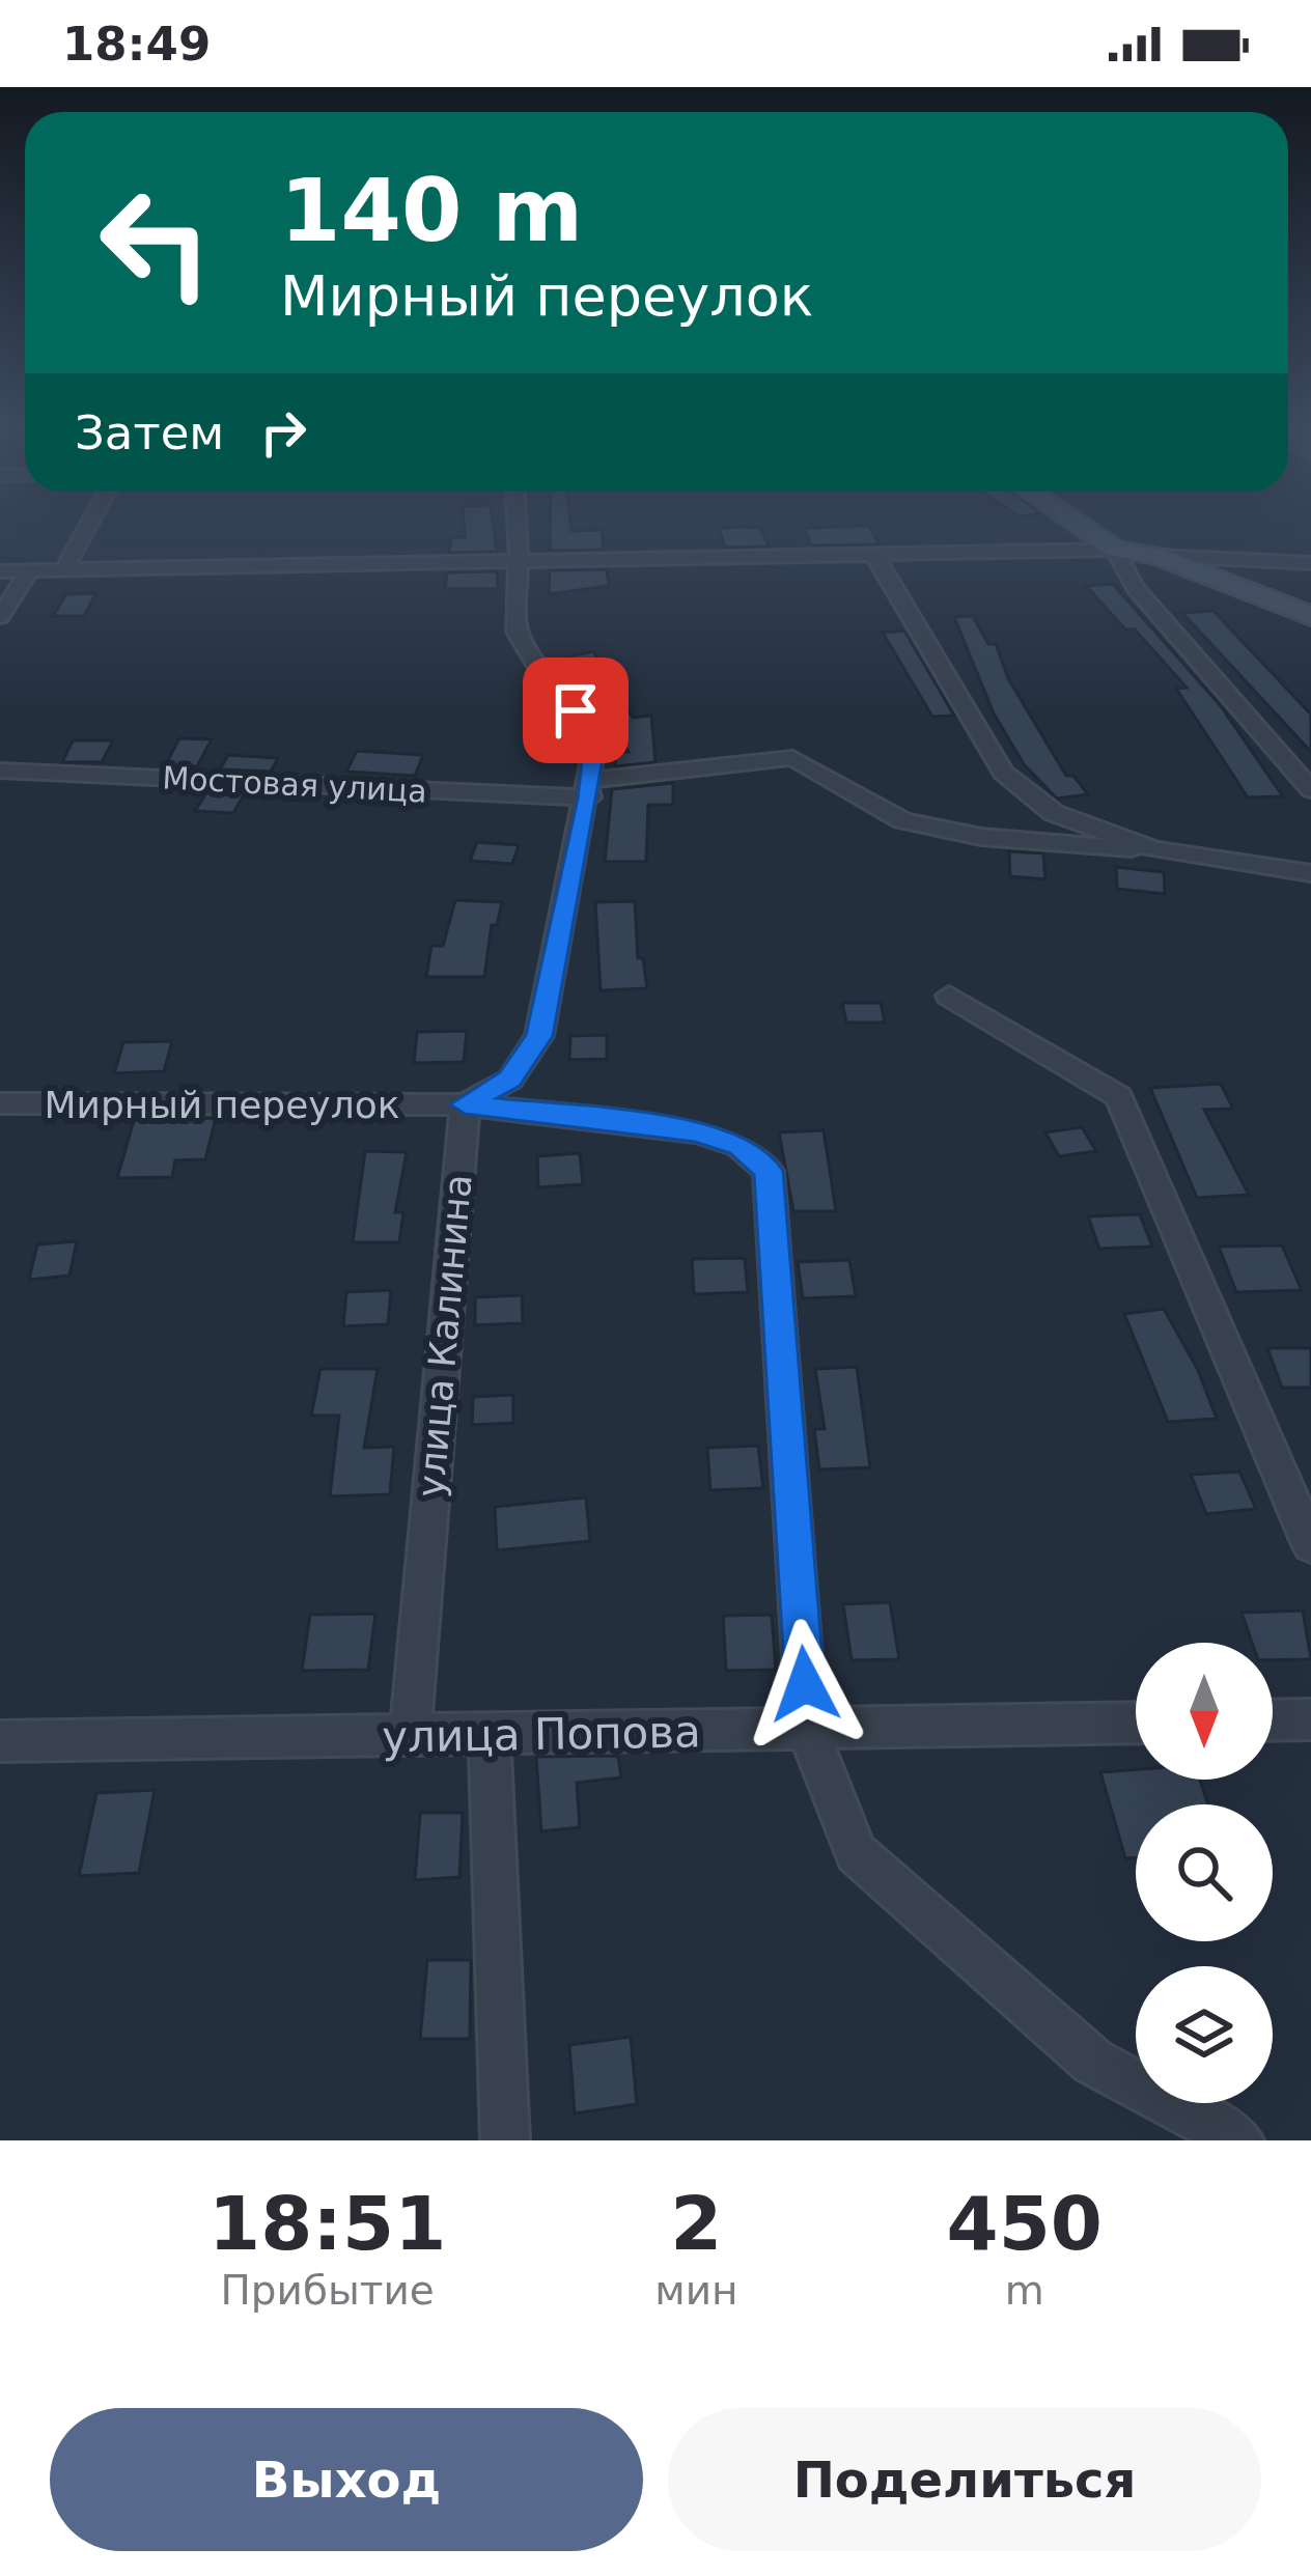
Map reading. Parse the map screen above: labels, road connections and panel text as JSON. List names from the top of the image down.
{
  "streets": {
    "street": [
      "Мостовая улица",
      "Мирный переулок",
      "улица Калинина",
      "улица Попова"
    ]
  },
  "crossings": [
    ["Мирный переулок", "улица Калинина"],
    ["Мирный переулок", "улица Попова"],
    ["улица Калинина", "улица Попова"]
  ],
  "north": "bottom",
  "page": {
    "status": "18:49",
    "turn": ["140 m", "Мирный переулок"],
    "then": "Затем",
    "eta": [
      "18:51",
      "Прибытие",
      "2",
      "мин",
      "450",
      "m"
    ],
    "buttons": ["Выход", "Поделиться"]
  }
}
